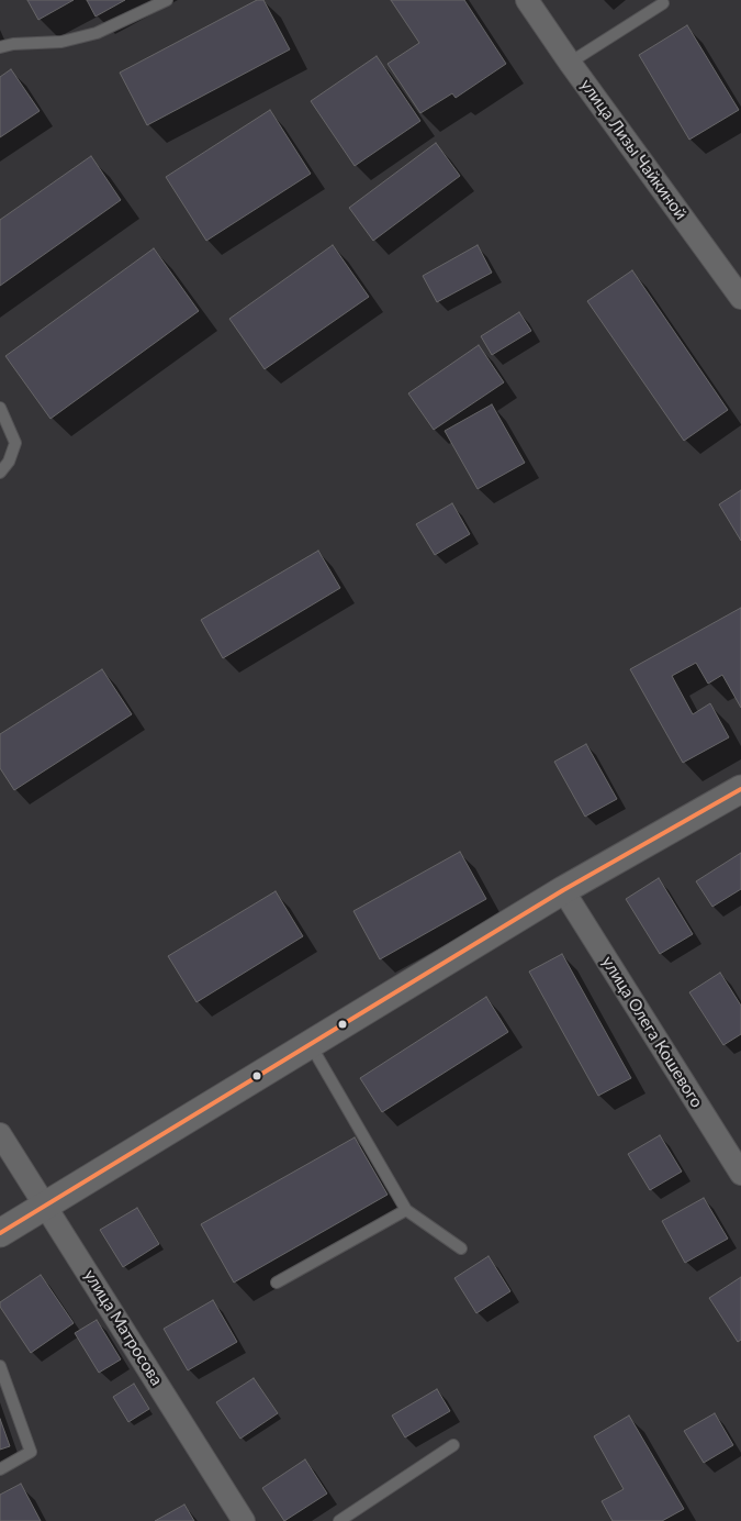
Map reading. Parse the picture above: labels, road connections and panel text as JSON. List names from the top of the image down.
{
  "streets": {
    "street": ["улица Лизы Чайкиной", "улица Олега Кошевого", "улица Матросова"]
  }
}
